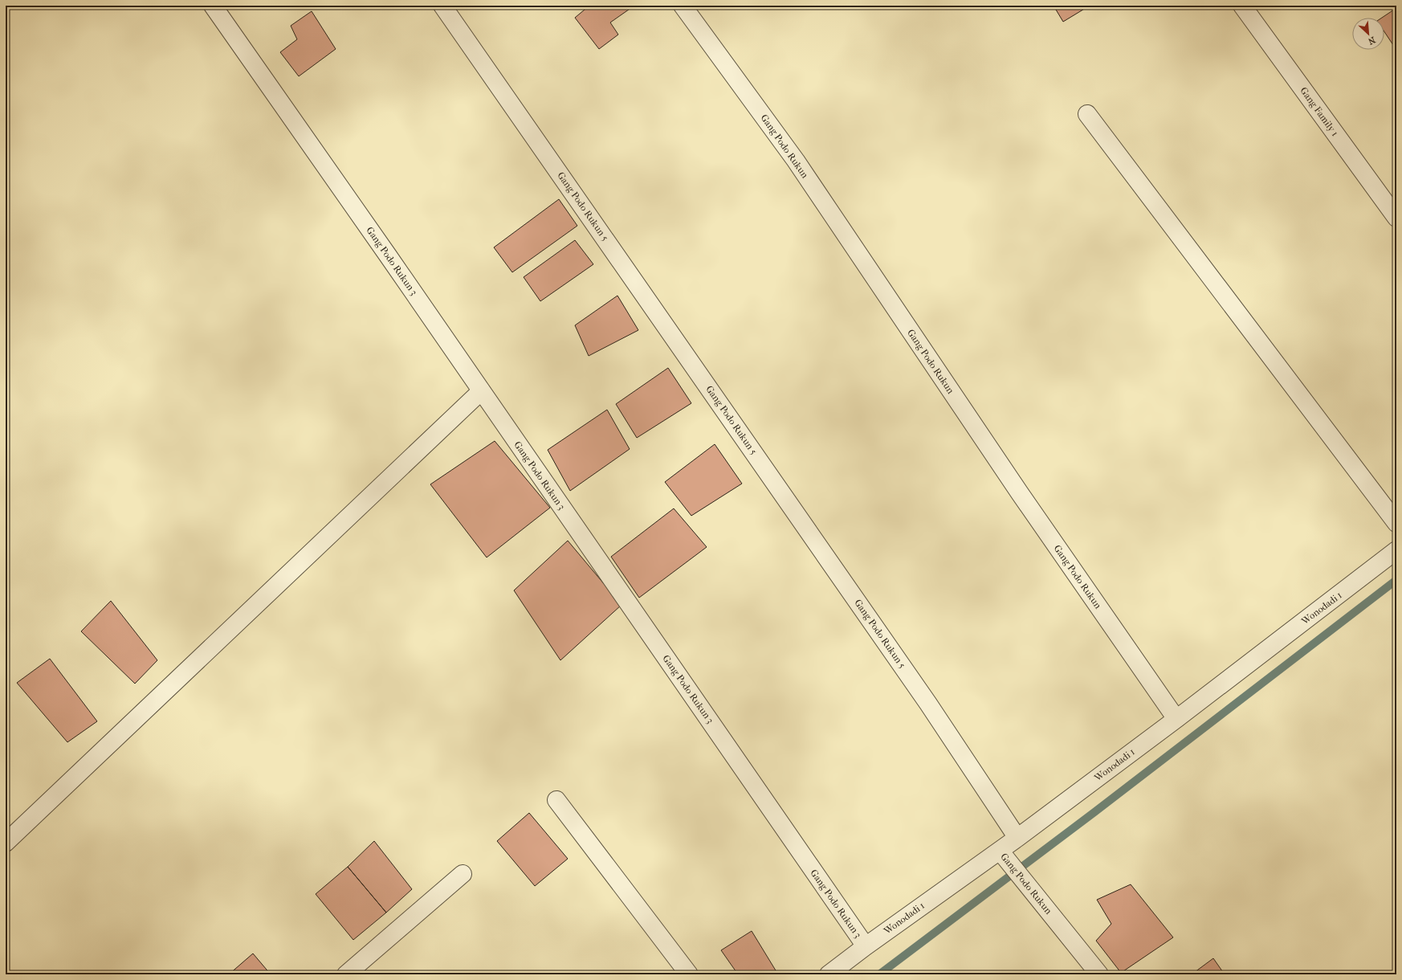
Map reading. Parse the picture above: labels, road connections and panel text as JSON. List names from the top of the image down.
{
  "streets": {
    "street": [
      "Gang Family 1",
      "Gang Podo Rukun",
      "Gang Podo Rukun 5",
      "Gang Podo Rukun 3",
      "Wonodadi 1"
    ]
  },
  "crossings": [
    ["Gang Podo Rukun", "Wonodadi 1"],
    ["Gang Podo Rukun 5", "Wonodadi 1"],
    ["Gang Podo Rukun 3", "Wonodadi 1"]
  ],
  "north": "bottom right"
}
